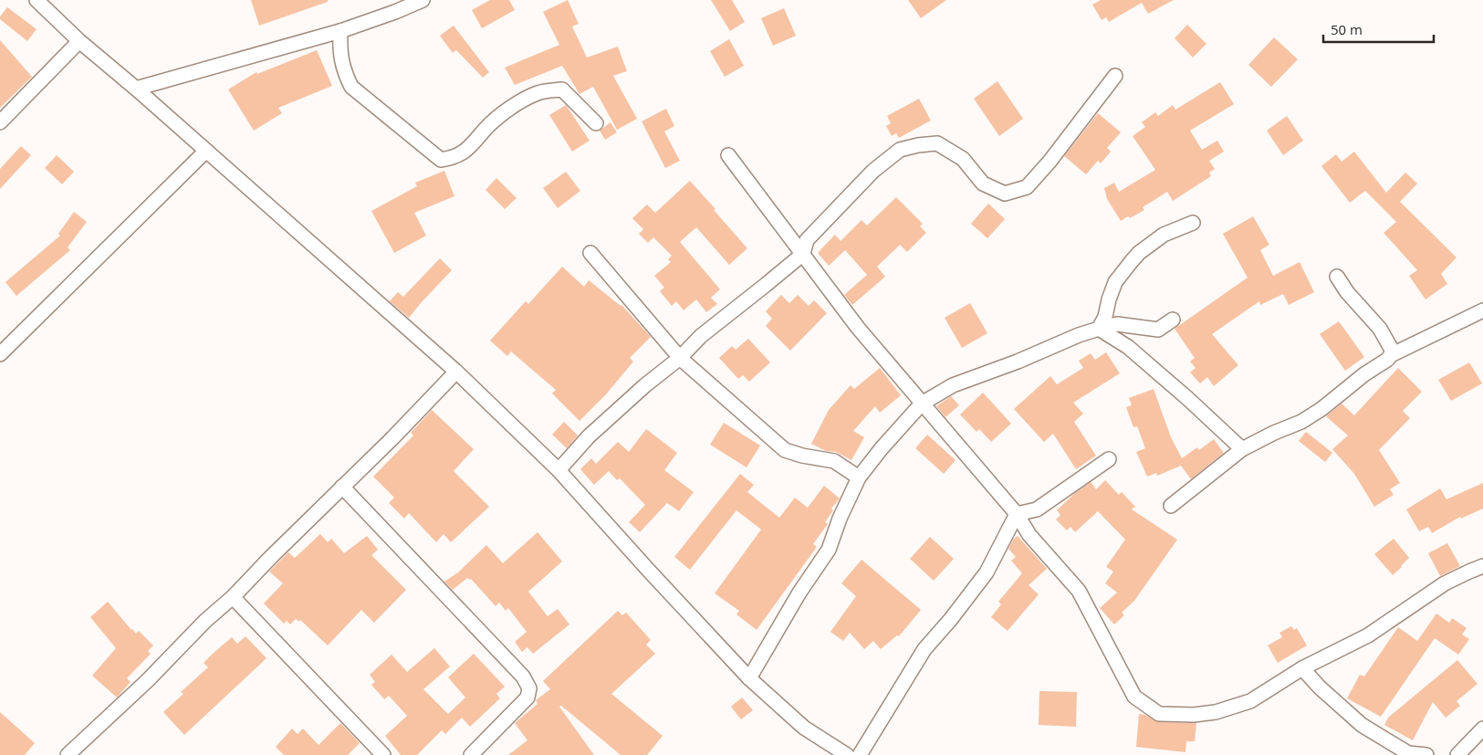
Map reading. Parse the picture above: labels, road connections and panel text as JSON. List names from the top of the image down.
{
  "scale_bar": "50 m"
}
